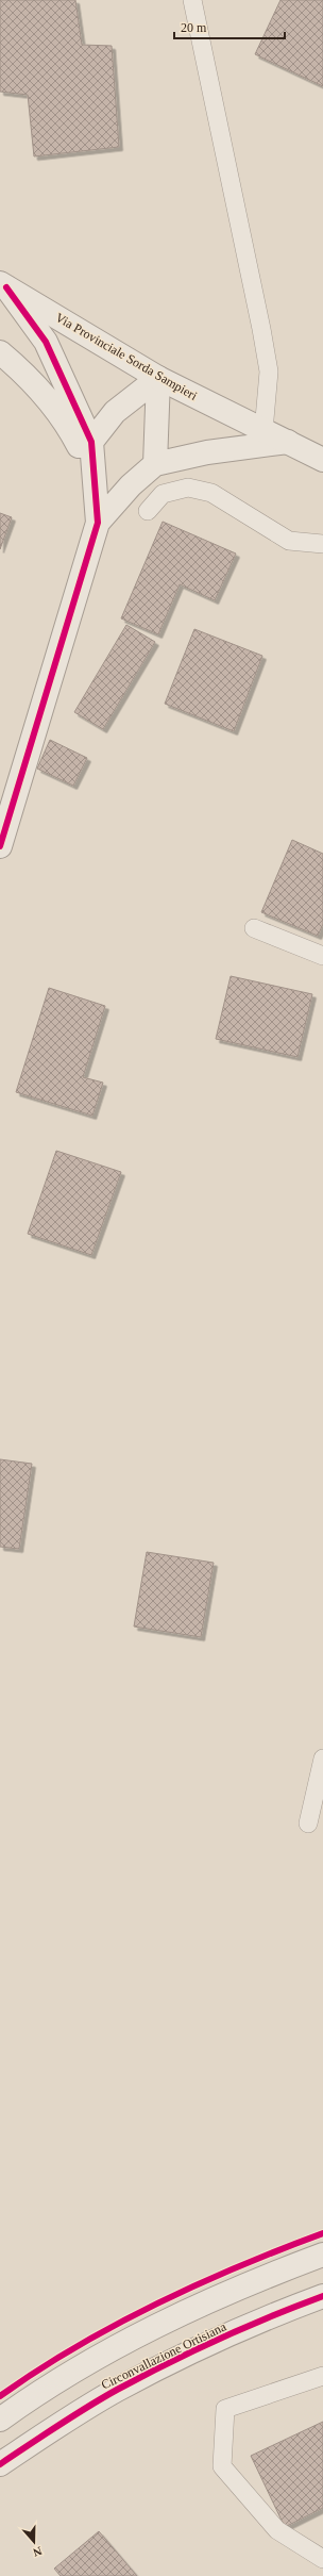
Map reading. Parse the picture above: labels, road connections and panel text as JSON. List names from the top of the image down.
{
  "streets": {
    "street": ["Via Provinciale Sorda Sampieri", "Circonvallazione Ortisiana"]
  },
  "scale_bar": "20 m",
  "north": "bottom"
}
